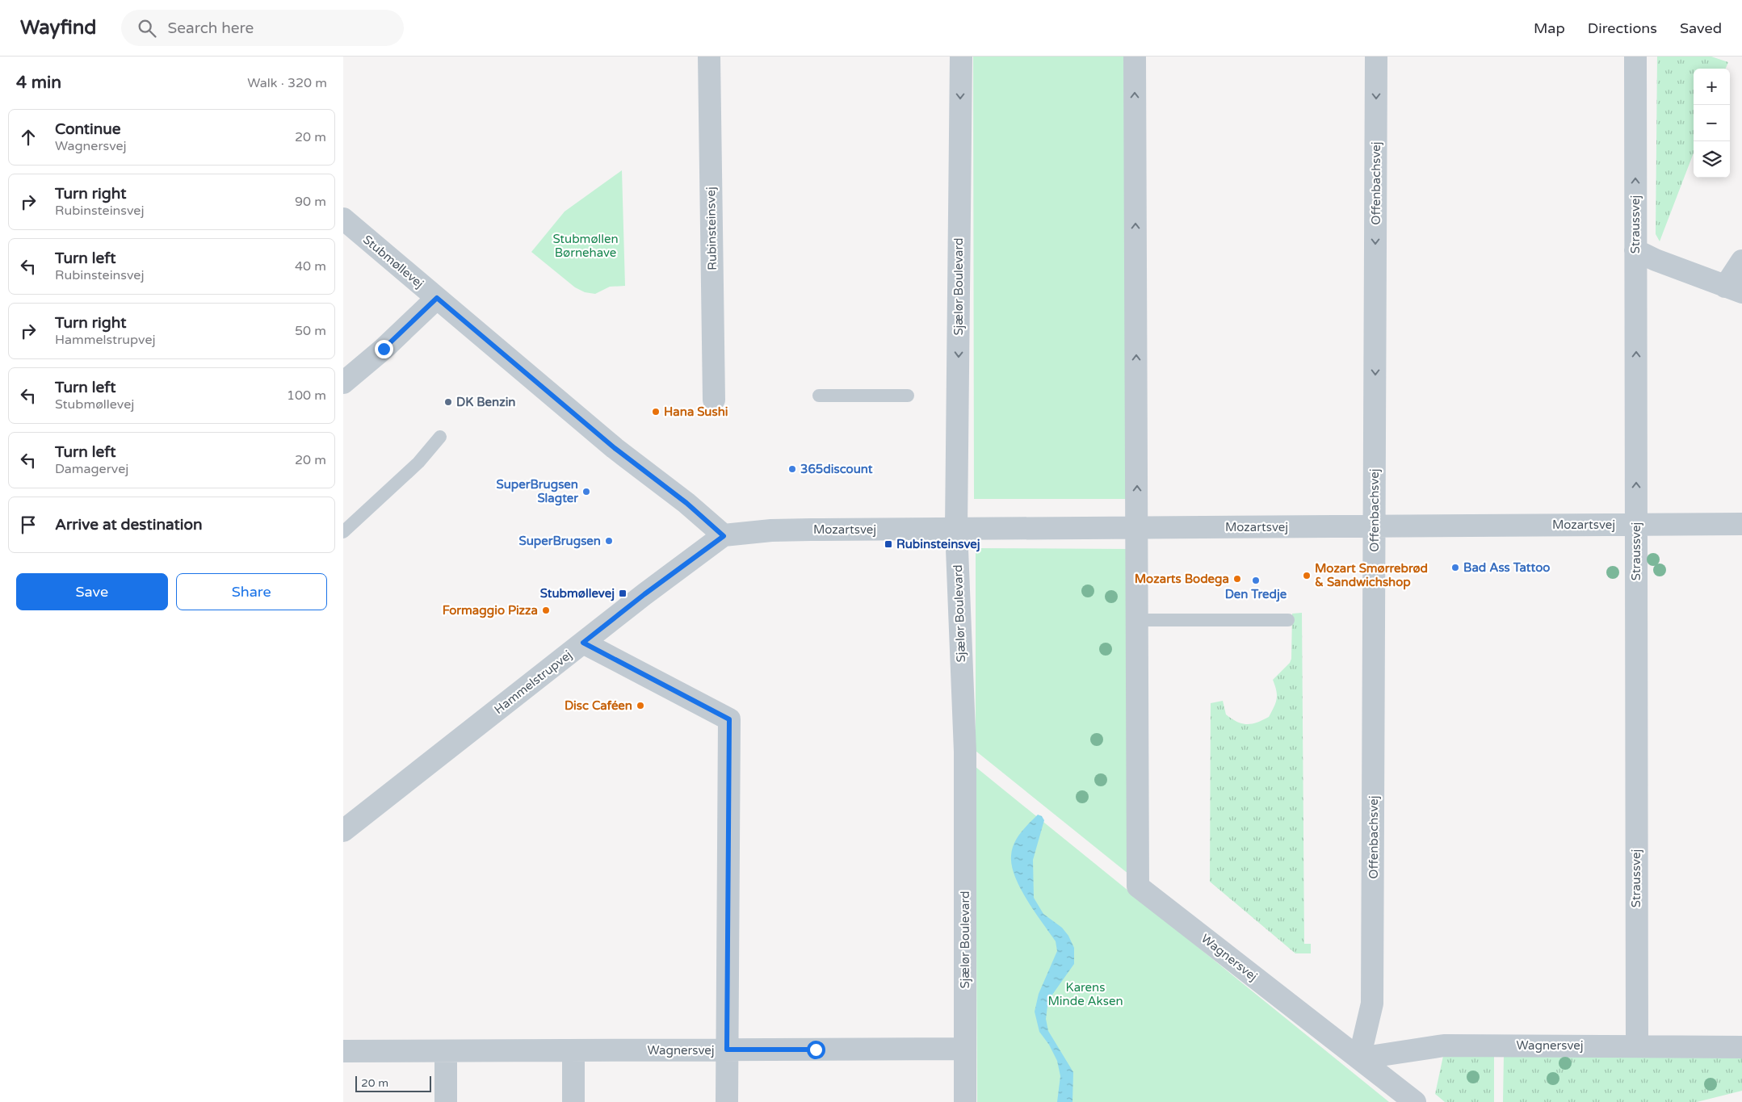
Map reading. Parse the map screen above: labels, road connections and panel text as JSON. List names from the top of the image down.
{
  "streets": {
    "street": [
      "Offenbachsvej",
      "Straussvej",
      "Rubinsteinsvej",
      "Stubmøllevej",
      "Sjælør Boulevard",
      "Mozartsvej",
      "Hammelstrupvej",
      "Wagnersvej"
    ]
  },
  "crossings": [
    ["Offenbachsvej", "Mozartsvej"],
    ["Offenbachsvej", "Wagnersvej"],
    ["Straussvej", "Mozartsvej"],
    ["Straussvej", "Wagnersvej"],
    ["Stubmøllevej", "Hammelstrupvej"],
    ["Sjælør Boulevard", "Mozartsvej"],
    ["Sjælør Boulevard", "Wagnersvej"],
    ["Mozartsvej", "Hammelstrupvej"]
  ],
  "one_way": ["Offenbachsvej", "Straussvej"],
  "parks": ["Stubmøllen Børnehave", "Karens Minde Aksen"],
  "places": {
    "other": [
      "DK Benzin",
      "Hana Sushi",
      "365discount",
      "SuperBrugsen Slagter",
      "SuperBrugsen",
      "Bad Ass Tattoo",
      "Mozart Smørrebrød & Sandwichshop",
      "Mozarts Bodega",
      "Den Tredje",
      "Formaggio Pizza",
      "Disc Caféen"
    ],
    "transit": ["Rubinsteinsvej", "Stubmøllevej"]
  },
  "scale_bar": "20 m",
  "page": {
    "header": "Wayfind",
    "search": "Search here",
    "nav": ["Map", "Directions", "Saved"],
    "heading": ["4 min", "Walk · 320 m"],
    "map_buttons": ["+", "−"],
    "list": [
      ["Continue", "Wagnersvej", "20 m"],
      ["Turn right", "Rubinsteinsvej", "90 m"],
      ["Turn left", "Rubinsteinsvej", "40 m"],
      ["Turn right", "Hammelstrupvej", "50 m"],
      ["Turn left", "Stubmøllevej", "100 m"],
      ["Turn left", "Damagervej", "20 m"],
      "Arrive at destination"
    ],
    "buttons": ["Save", "Share"],
    "scale": "20 m"
  }
}
